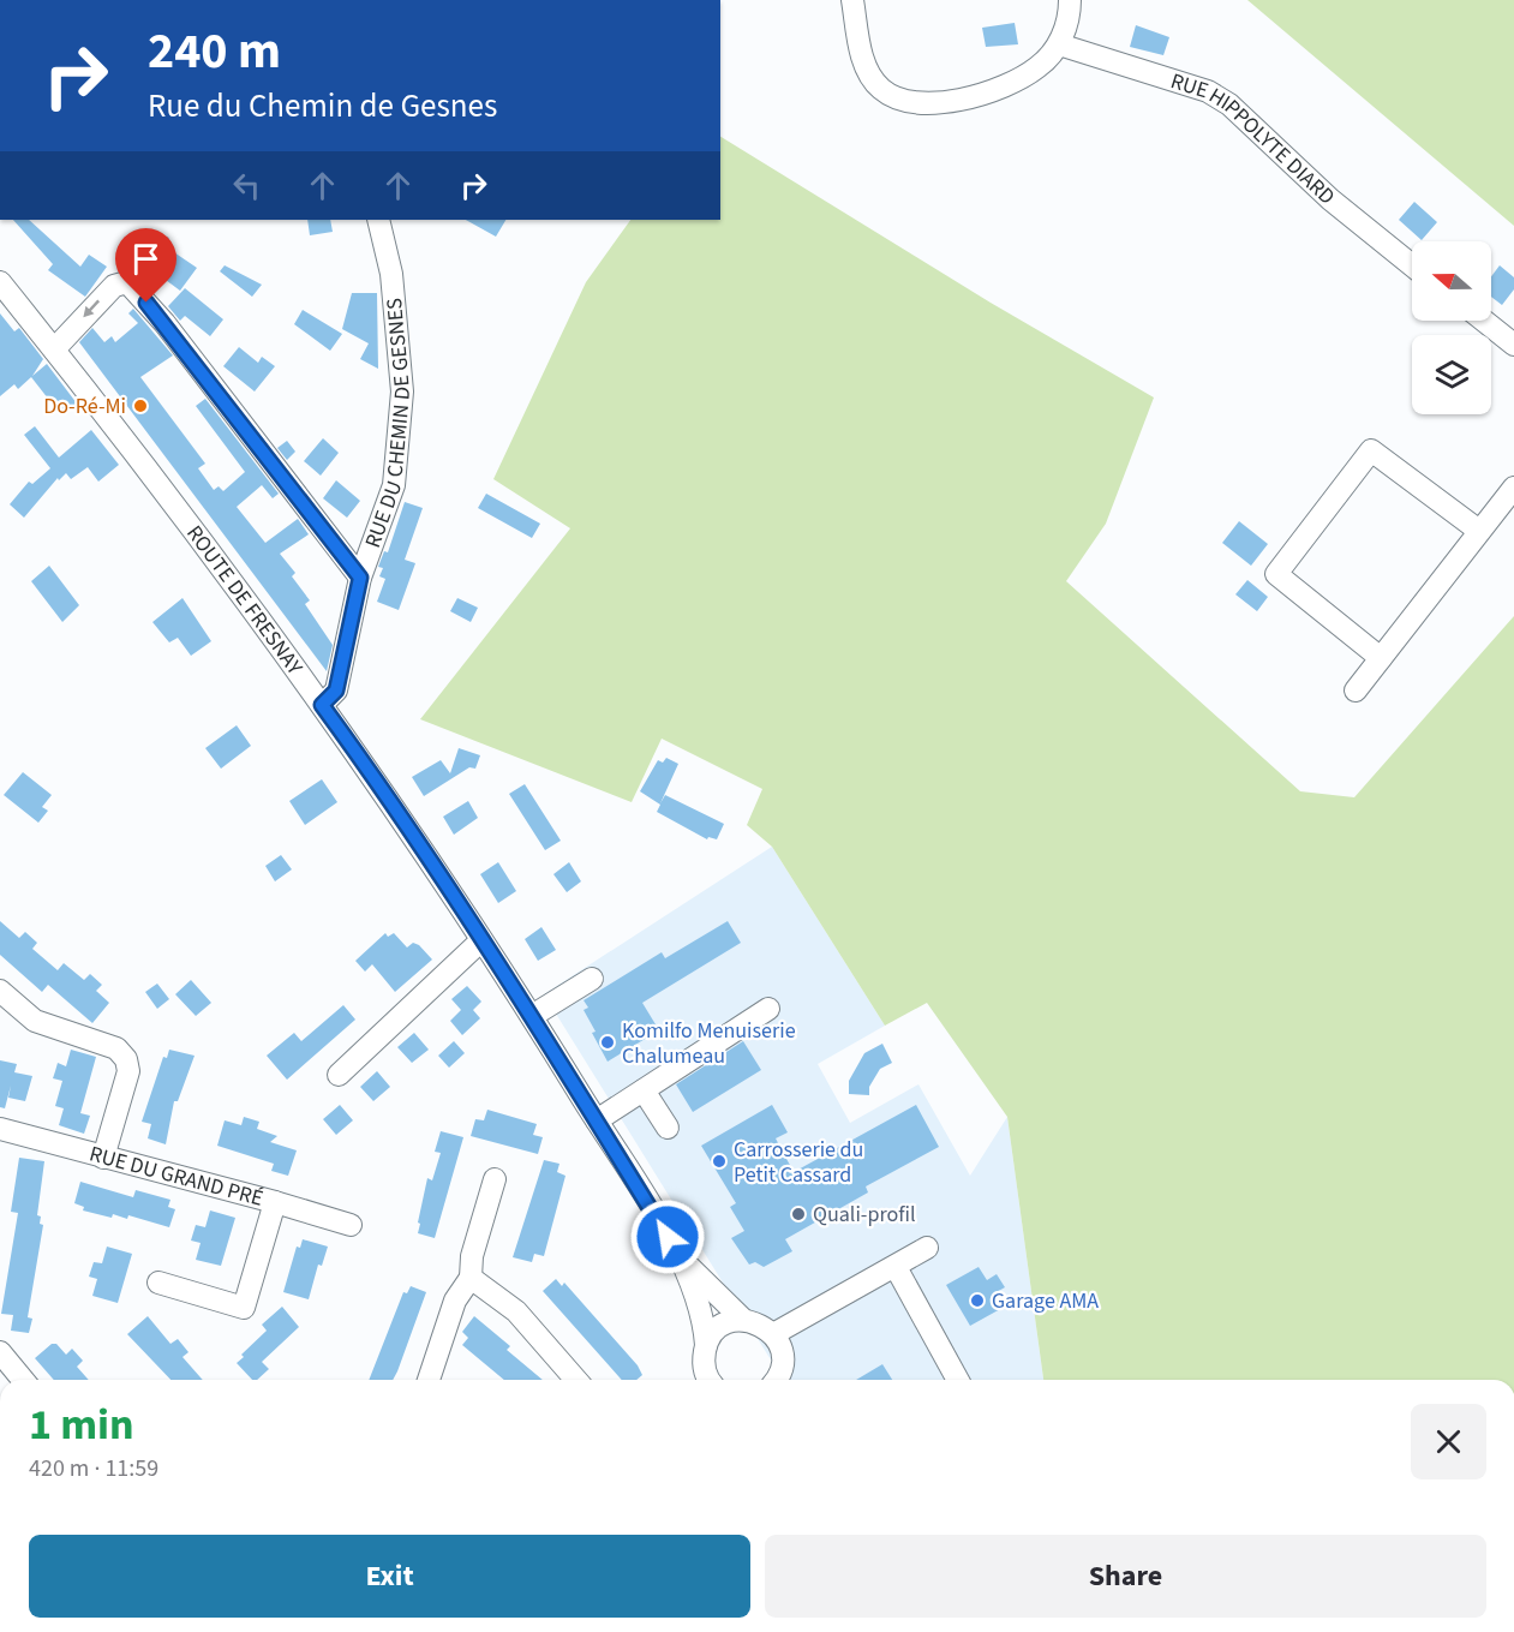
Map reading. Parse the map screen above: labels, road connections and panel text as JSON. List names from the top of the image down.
{
  "streets": {
    "street": [
      "RUE HIPPOLYTE DIARD",
      "RUE DU CHEMIN DE GESNES",
      "ROUTE DE FRESNAY",
      "RUE DU GRAND PRÉ"
    ]
  },
  "crossings": [
    ["RUE DU CHEMIN DE GESNES", "ROUTE DE FRESNAY"]
  ],
  "places": [
    "Do-Ré-Mi",
    "Komilfo Menuiserie Chalumeau",
    "Carrosserie du Petit Cassard",
    "Quali-profil",
    "Garage AMA"
  ],
  "north": "left",
  "page": {
    "turn": ["240 m", "Rue du Chemin de Gesnes"],
    "heading": ["1 min", "420 m · 11:59"],
    "buttons": ["Exit", "Share"]
  }
}
